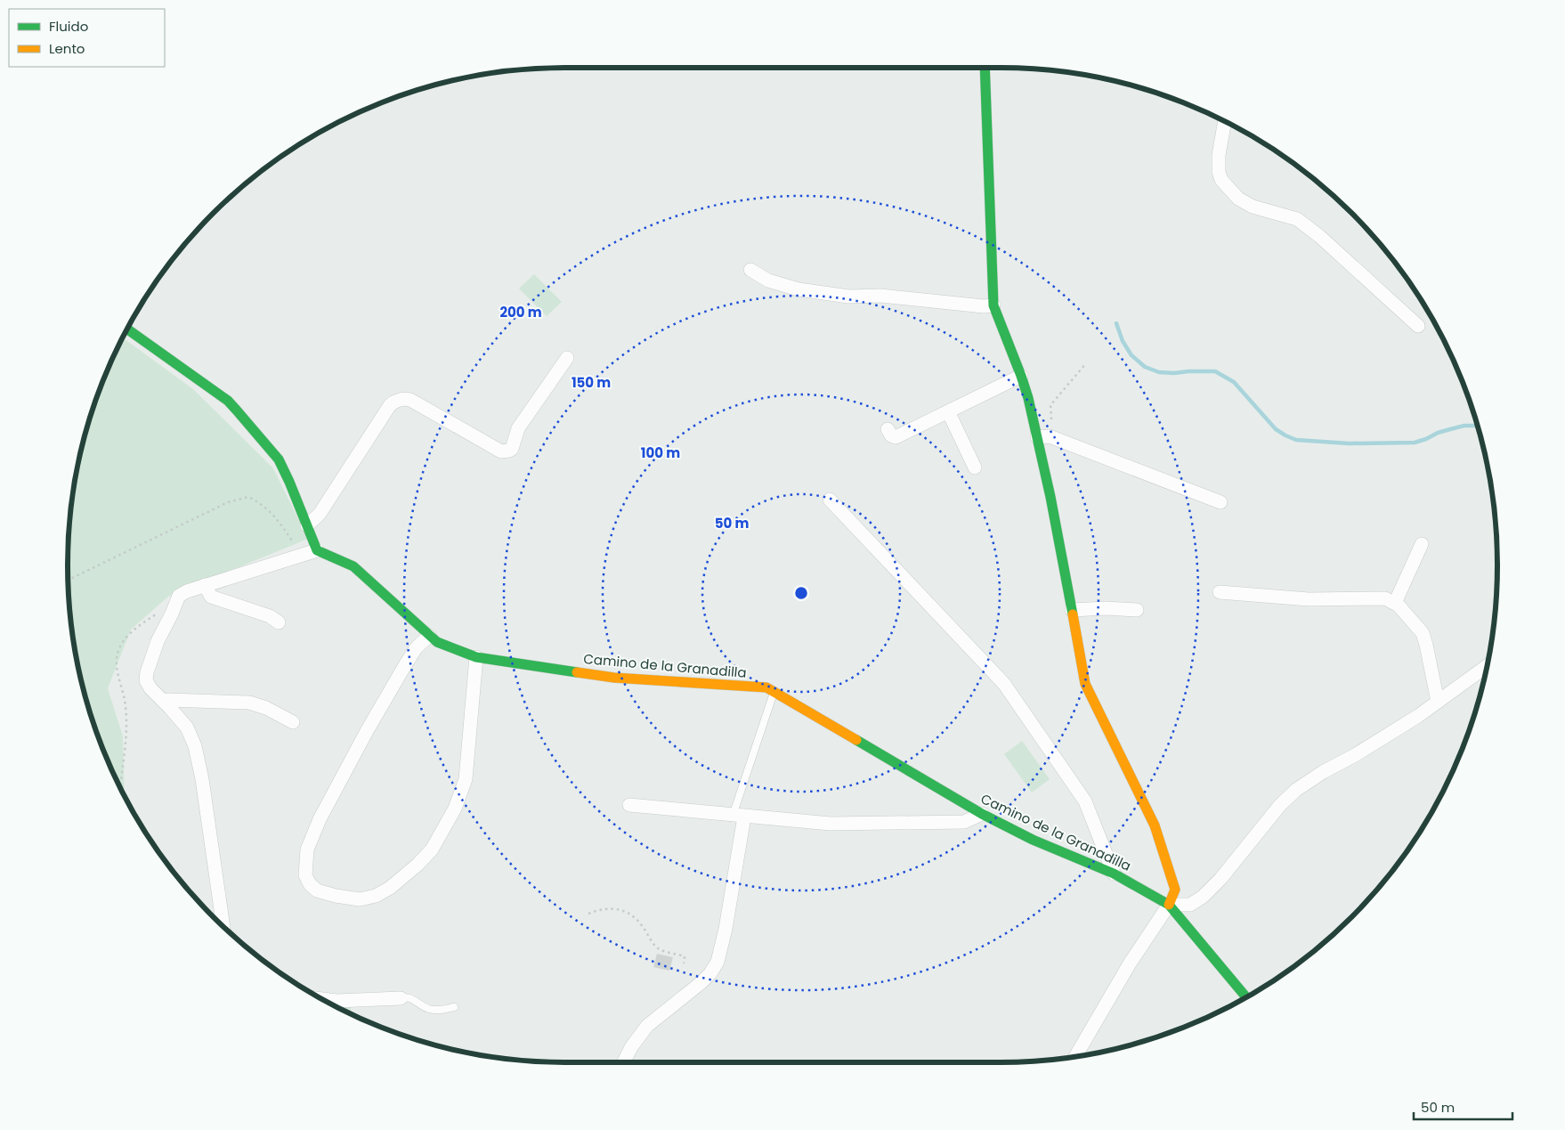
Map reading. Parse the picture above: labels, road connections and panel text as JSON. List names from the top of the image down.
{
  "streets": {
    "street": ["Camino de la Granadilla"]
  },
  "legend": ["Fluido", "Lento"],
  "scale_bar": "50 m",
  "rings": [
    "200 m",
    "150 m",
    "100 m",
    "50 m"
  ]
}
